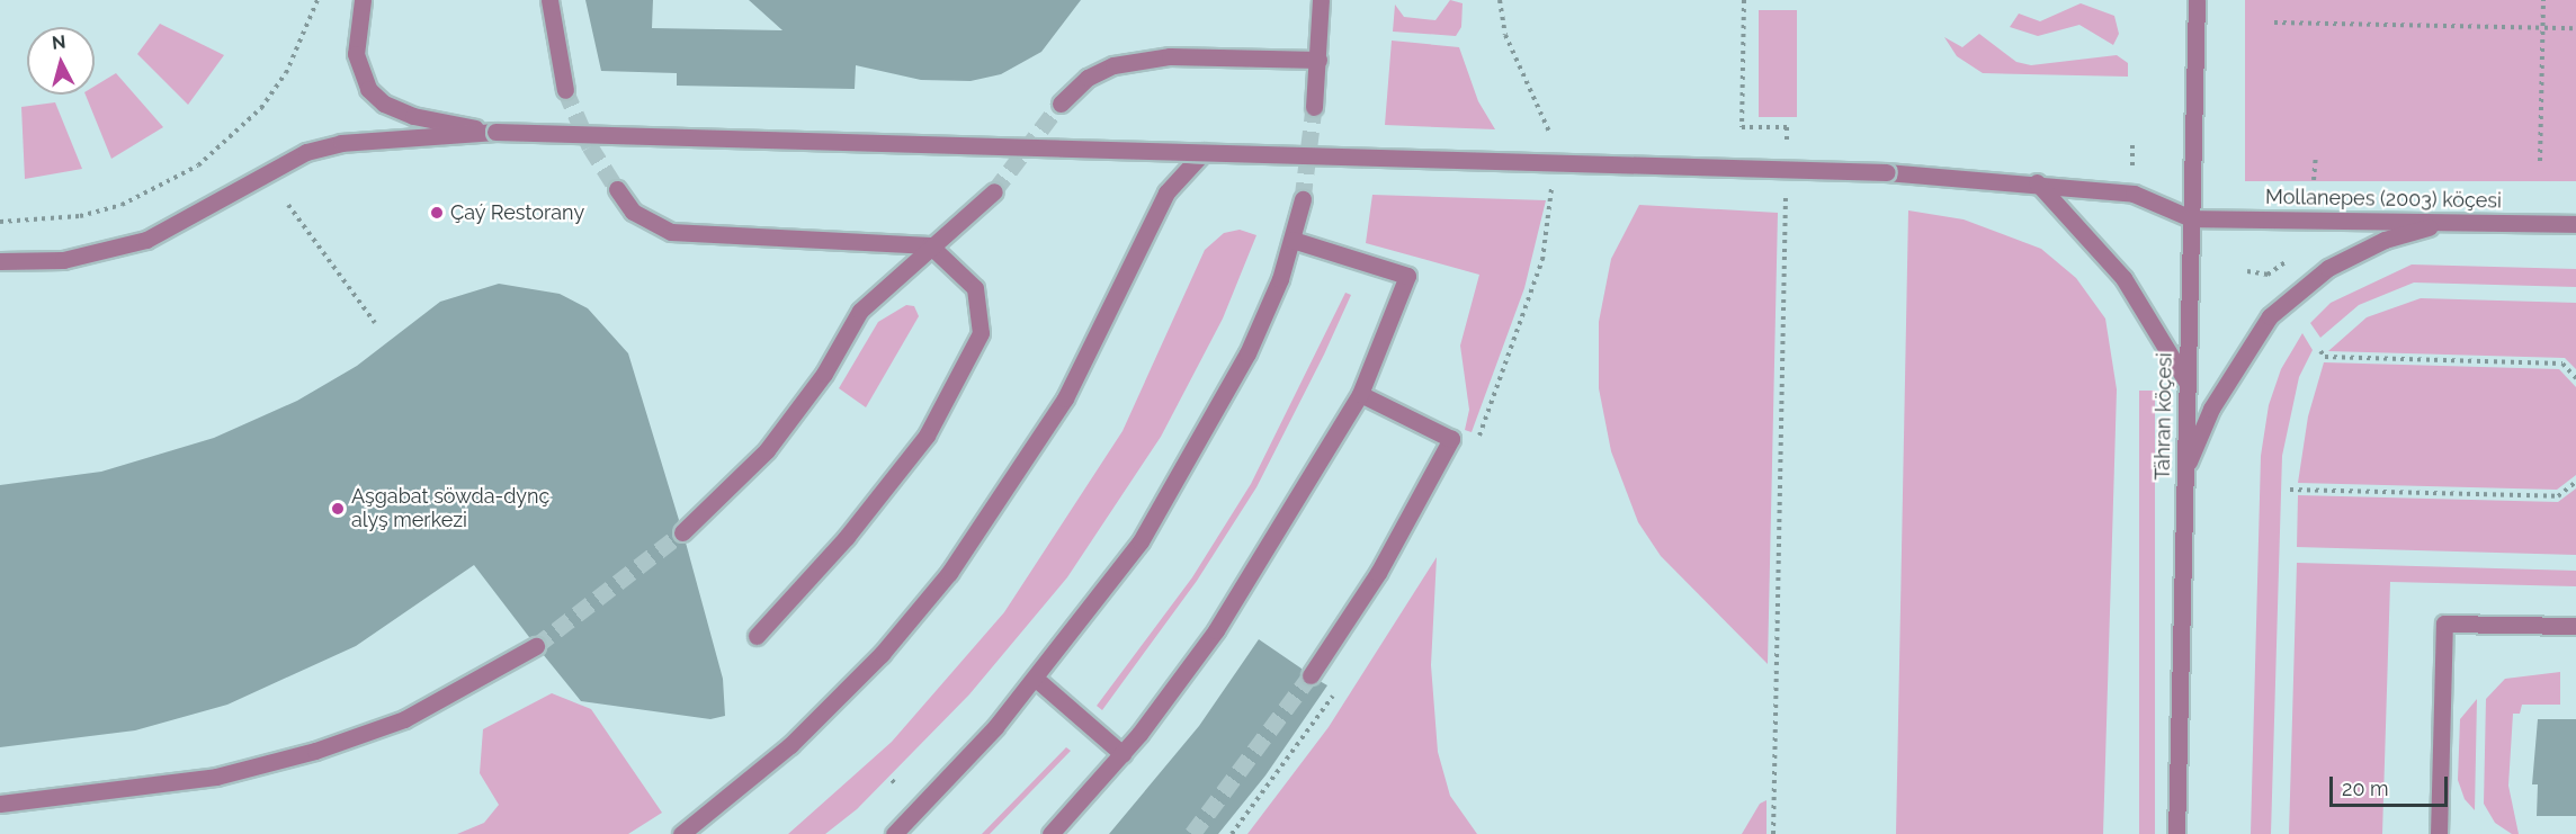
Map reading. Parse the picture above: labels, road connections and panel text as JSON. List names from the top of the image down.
{
  "streets": {
    "street": ["Mollanepes (2003) köçesi", "Tähran köçesi"]
  },
  "crossings": [
    ["Mollanepes (2003) köçesi", "Tähran köçesi"]
  ],
  "places": ["Çaý Restorany", "Aşgabat söwda-dynç alyş merkezi"],
  "scale_bar": "20 m",
  "north": "top"
}
